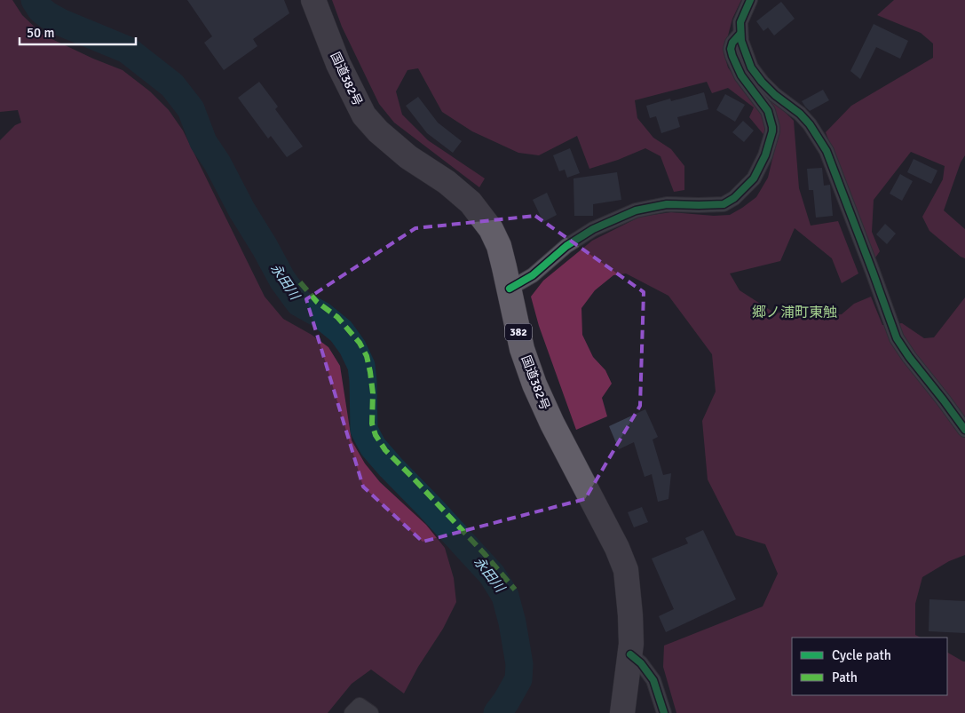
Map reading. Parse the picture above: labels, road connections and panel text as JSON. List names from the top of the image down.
{
  "streets": {
    "highway": ["国道382号", "382"]
  },
  "districts": ["郷ノ浦町東触"],
  "water": ["永田川"],
  "legend": ["Cycle path", "Path"],
  "scale_bar": "50 m"
}
